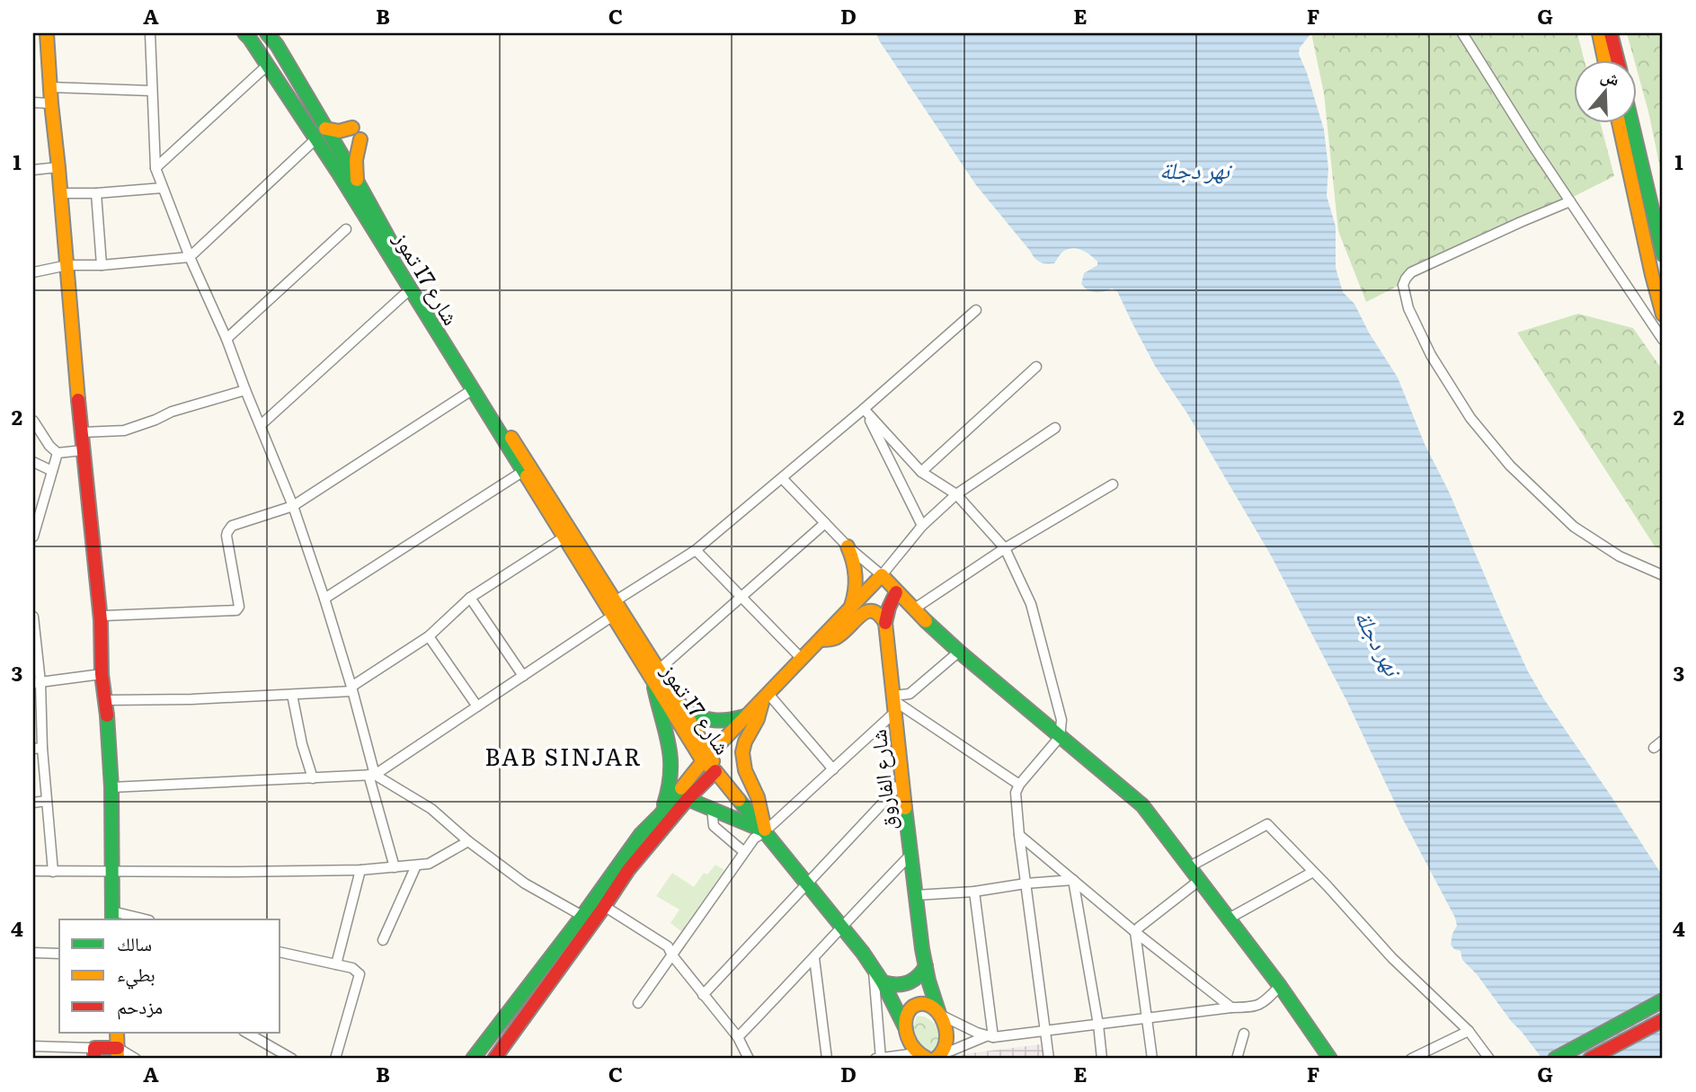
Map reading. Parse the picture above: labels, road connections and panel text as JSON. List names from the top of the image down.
{
  "streets": {
    "main road": ["شارع 17 تموز", "شارع الفاروق"]
  },
  "districts": ["BAB SINJAR"],
  "water": ["نهر دجلة"],
  "legend": ["سالك", "بطيء", "مزدحم"],
  "north": "top",
  "grid": {
    "columns": [
      "A",
      "B",
      "C",
      "D",
      "E",
      "F",
      "G"
    ],
    "rows": [
      "1",
      "2",
      "3",
      "4"
    ]
  }
}
